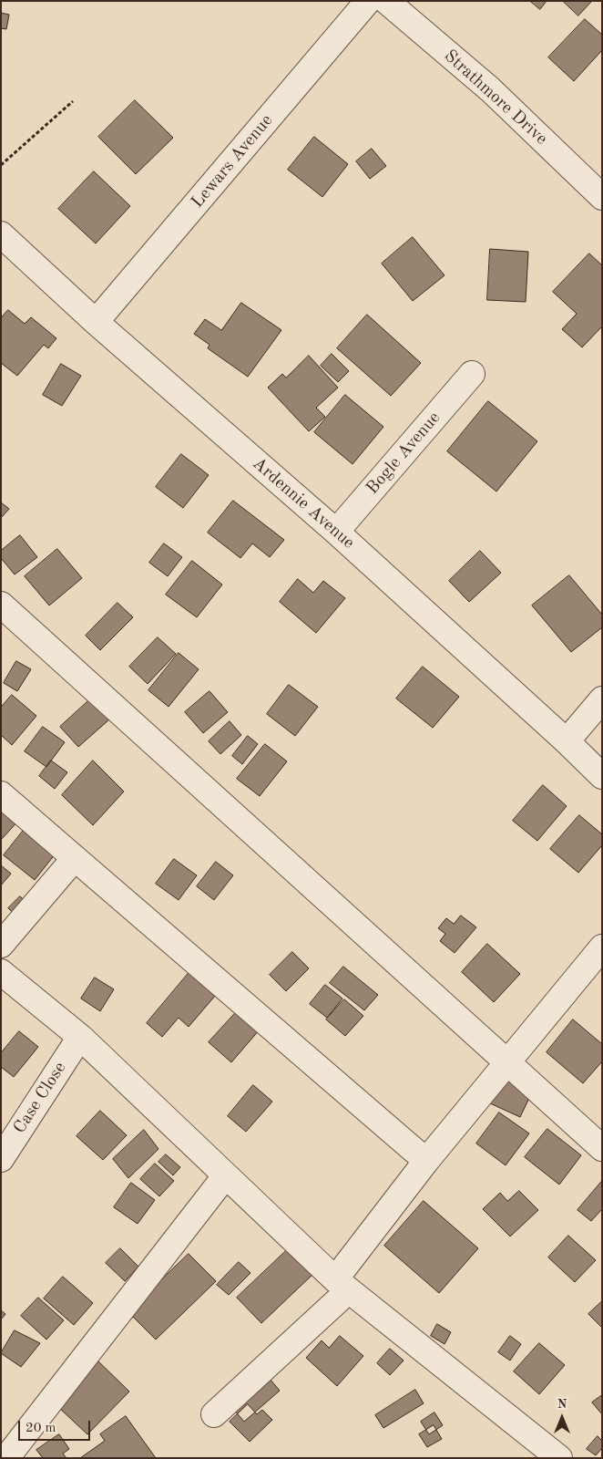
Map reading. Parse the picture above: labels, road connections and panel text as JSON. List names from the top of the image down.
{
  "streets": {
    "street": [
      "Strathmore Drive",
      "Lewars Avenue",
      "Bogle Avenue",
      "Ardennie Avenue",
      "Case Close"
    ]
  },
  "crossings": [
    ["Lewars Avenue", "Ardennie Avenue"],
    ["Bogle Avenue", "Ardennie Avenue"]
  ],
  "scale_bar": "20 m",
  "north": "top"
}
